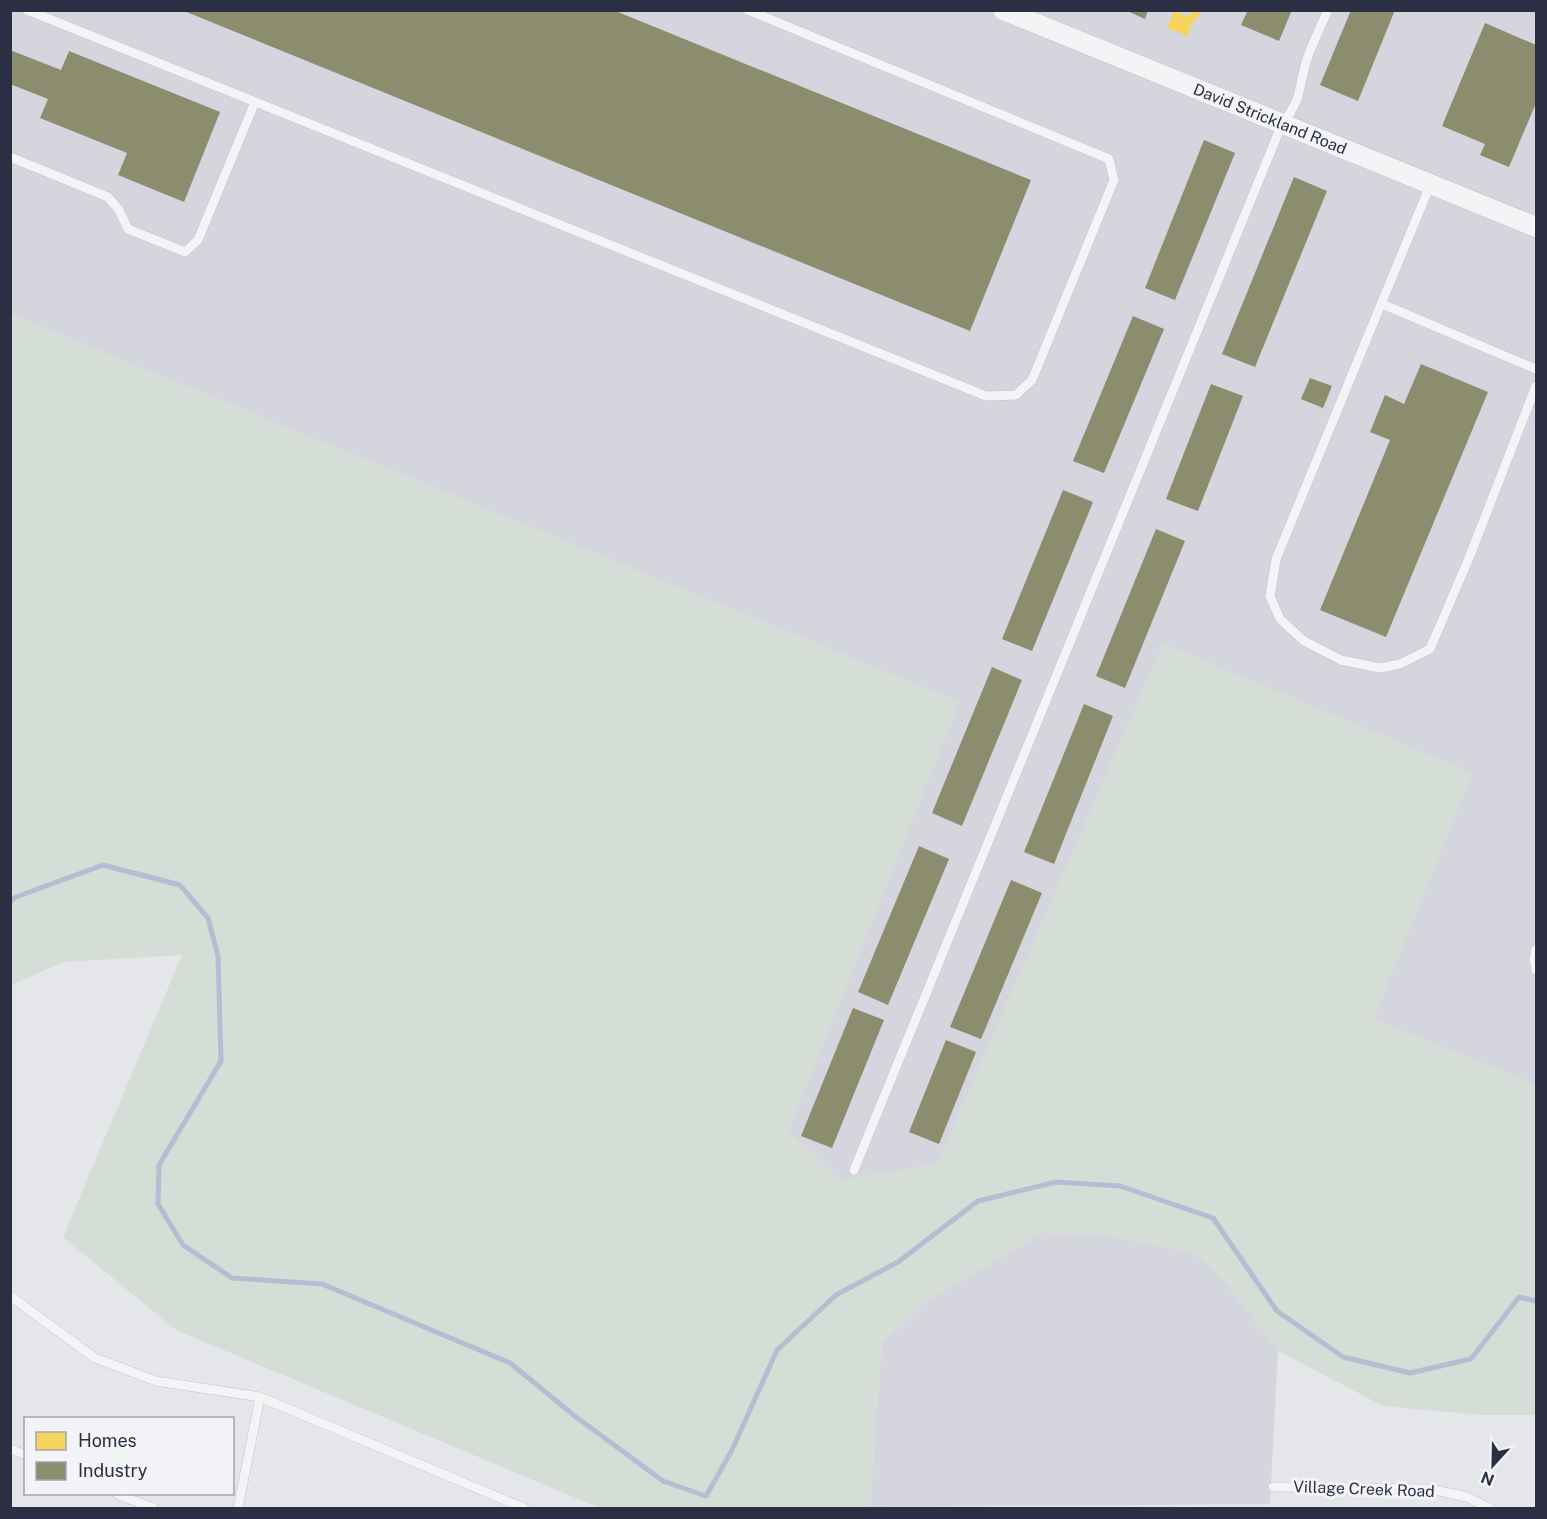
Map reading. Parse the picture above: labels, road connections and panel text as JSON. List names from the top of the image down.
{
  "streets": {
    "street": ["David Strickland Road"],
    "lane": ["Village Creek Road"]
  },
  "legend": ["Homes", "Industry"],
  "north": "bottom"
}
